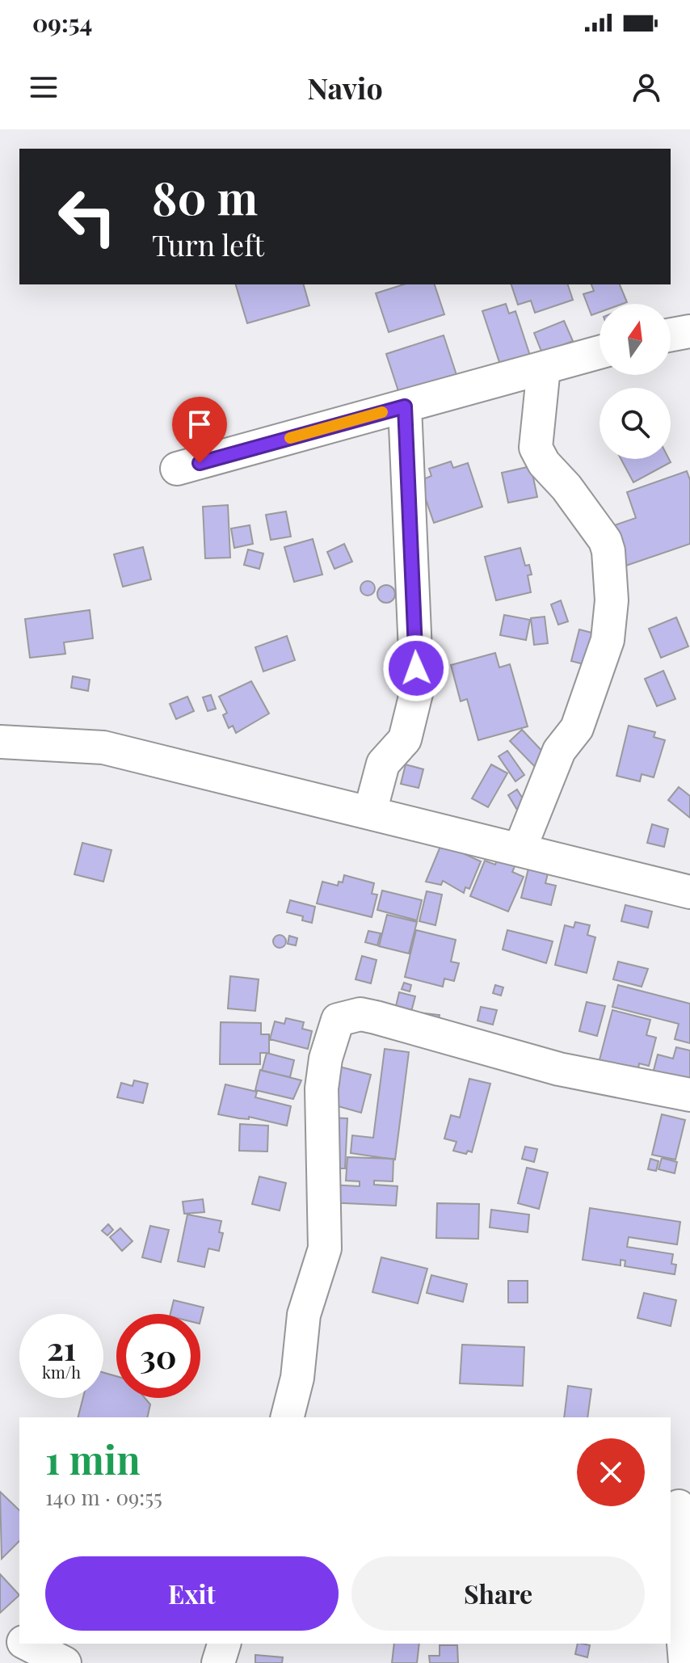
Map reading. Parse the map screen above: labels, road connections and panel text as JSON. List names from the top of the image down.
{
  "north": "top",
  "page": {
    "status": "09:54",
    "header": "Navio",
    "turn": ["80 m", "Turn left"],
    "speed": "21 km/h",
    "limit": "30",
    "heading": ["1 min", "140 m · 09:55"],
    "buttons": ["Exit", "Share"]
  }
}
